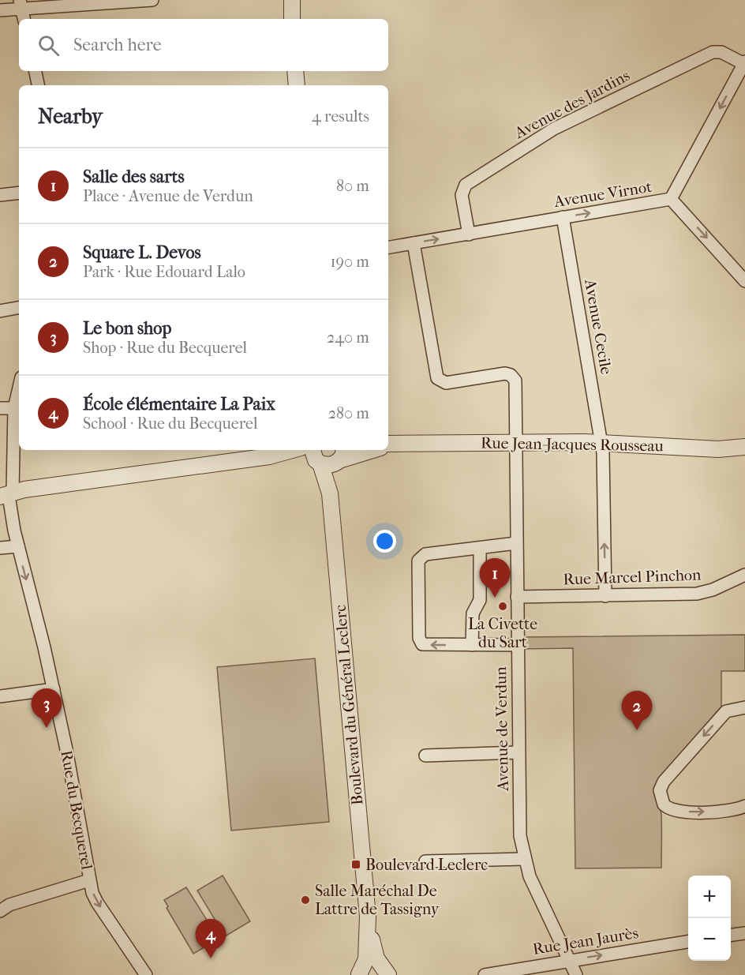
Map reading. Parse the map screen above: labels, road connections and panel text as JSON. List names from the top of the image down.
{
  "streets": {
    "street": [
      "Avenue des Jardins",
      "Avenue Virnot",
      "Avenue Cecile",
      "Rue Jean-Jacques Rousseau",
      "Rue Marcel Pinchon",
      "Boulevard du Général Leclerc",
      "Avenue de Verdun",
      "Rue du Becquerel",
      "Rue Jean Jaurès"
    ]
  },
  "crossings": [
    ["Avenue des Jardins", "Avenue Virnot"],
    ["Avenue Virnot", "Avenue Cecile"],
    ["Avenue Virnot", "Avenue de Verdun"],
    ["Avenue Cecile", "Rue Jean-Jacques Rousseau"],
    ["Avenue Cecile", "Rue Marcel Pinchon"],
    ["Rue Jean-Jacques Rousseau", "Avenue de Verdun"],
    ["Rue Marcel Pinchon", "Avenue de Verdun"],
    ["Avenue de Verdun", "Rue Jean Jaurès"]
  ],
  "one_way": ["Avenue Cecile", "Rue du Becquerel", "Rue Jean Jaurès"],
  "places": {
    "other": ["La Civette du Sart", "Salle Maréchal De Lattre de Tassigny"],
    "transit": ["Boulevard Leclerc"]
  },
  "page": {
    "search": "Search here",
    "heading": ["Nearby", "4 results"],
    "list": [
      {
        "mark": "1",
        "name": "Salle des sarts",
        "note": "Place · Avenue de Verdun",
        "value": "80 m"
      },
      {
        "mark": "2",
        "name": "Square L. Devos",
        "note": "Park · Rue Edouard Lalo",
        "value": "190 m"
      },
      {
        "mark": "3",
        "name": "Le bon shop",
        "note": "Shop · Rue du Becquerel",
        "value": "240 m"
      },
      {
        "mark": "4",
        "name": "École élémentaire La Paix",
        "note": "School · Rue du Becquerel",
        "value": "280 m"
      }
    ],
    "pins": [
      "1",
      "3",
      "2",
      "4"
    ],
    "map_buttons": ["+", "−"]
  }
}
